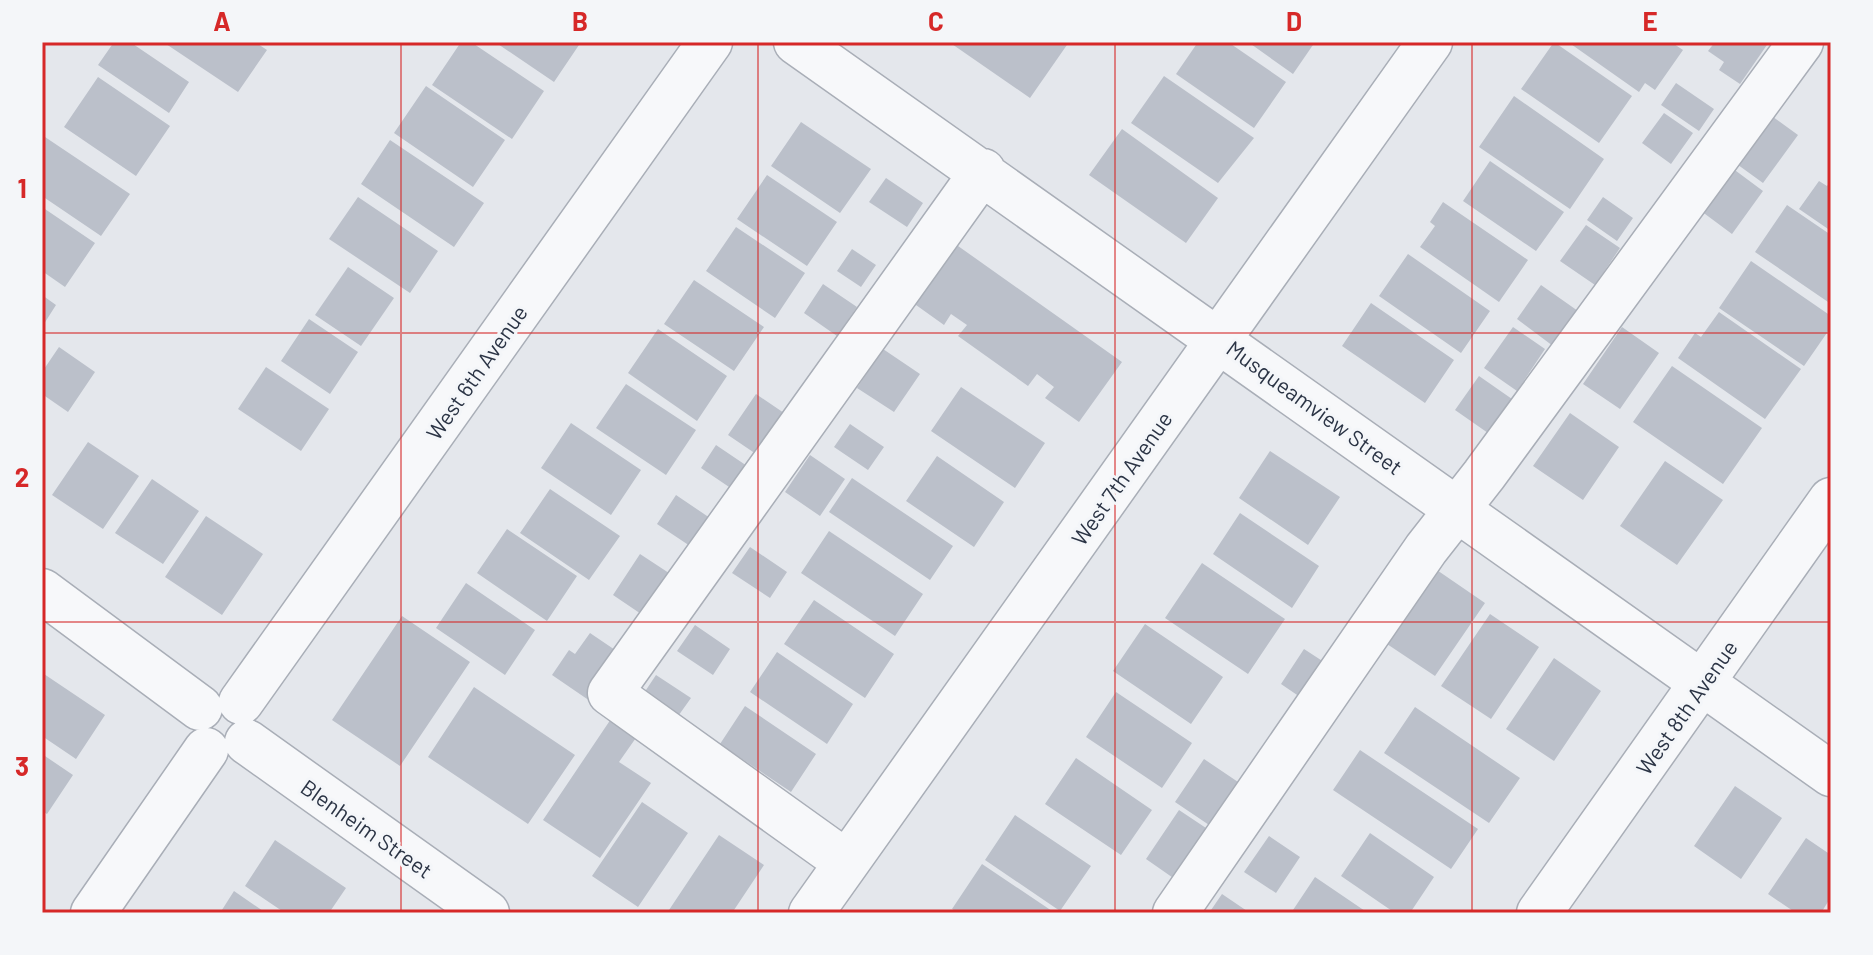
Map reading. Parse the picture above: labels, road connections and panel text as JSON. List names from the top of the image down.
{
  "streets": {
    "street": [
      "West 6th Avenue",
      "Musqueamview Street",
      "West 7th Avenue",
      "West 8th Avenue",
      "Blenheim Street"
    ]
  },
  "crossings": [
    ["West 6th Avenue", "Blenheim Street"],
    ["Musqueamview Street", "West 7th Avenue"],
    ["Musqueamview Street", "West 8th Avenue"]
  ],
  "grid": {
    "columns": [
      "A",
      "B",
      "C",
      "D",
      "E"
    ],
    "rows": ["1", "2", "3"]
  }
}
